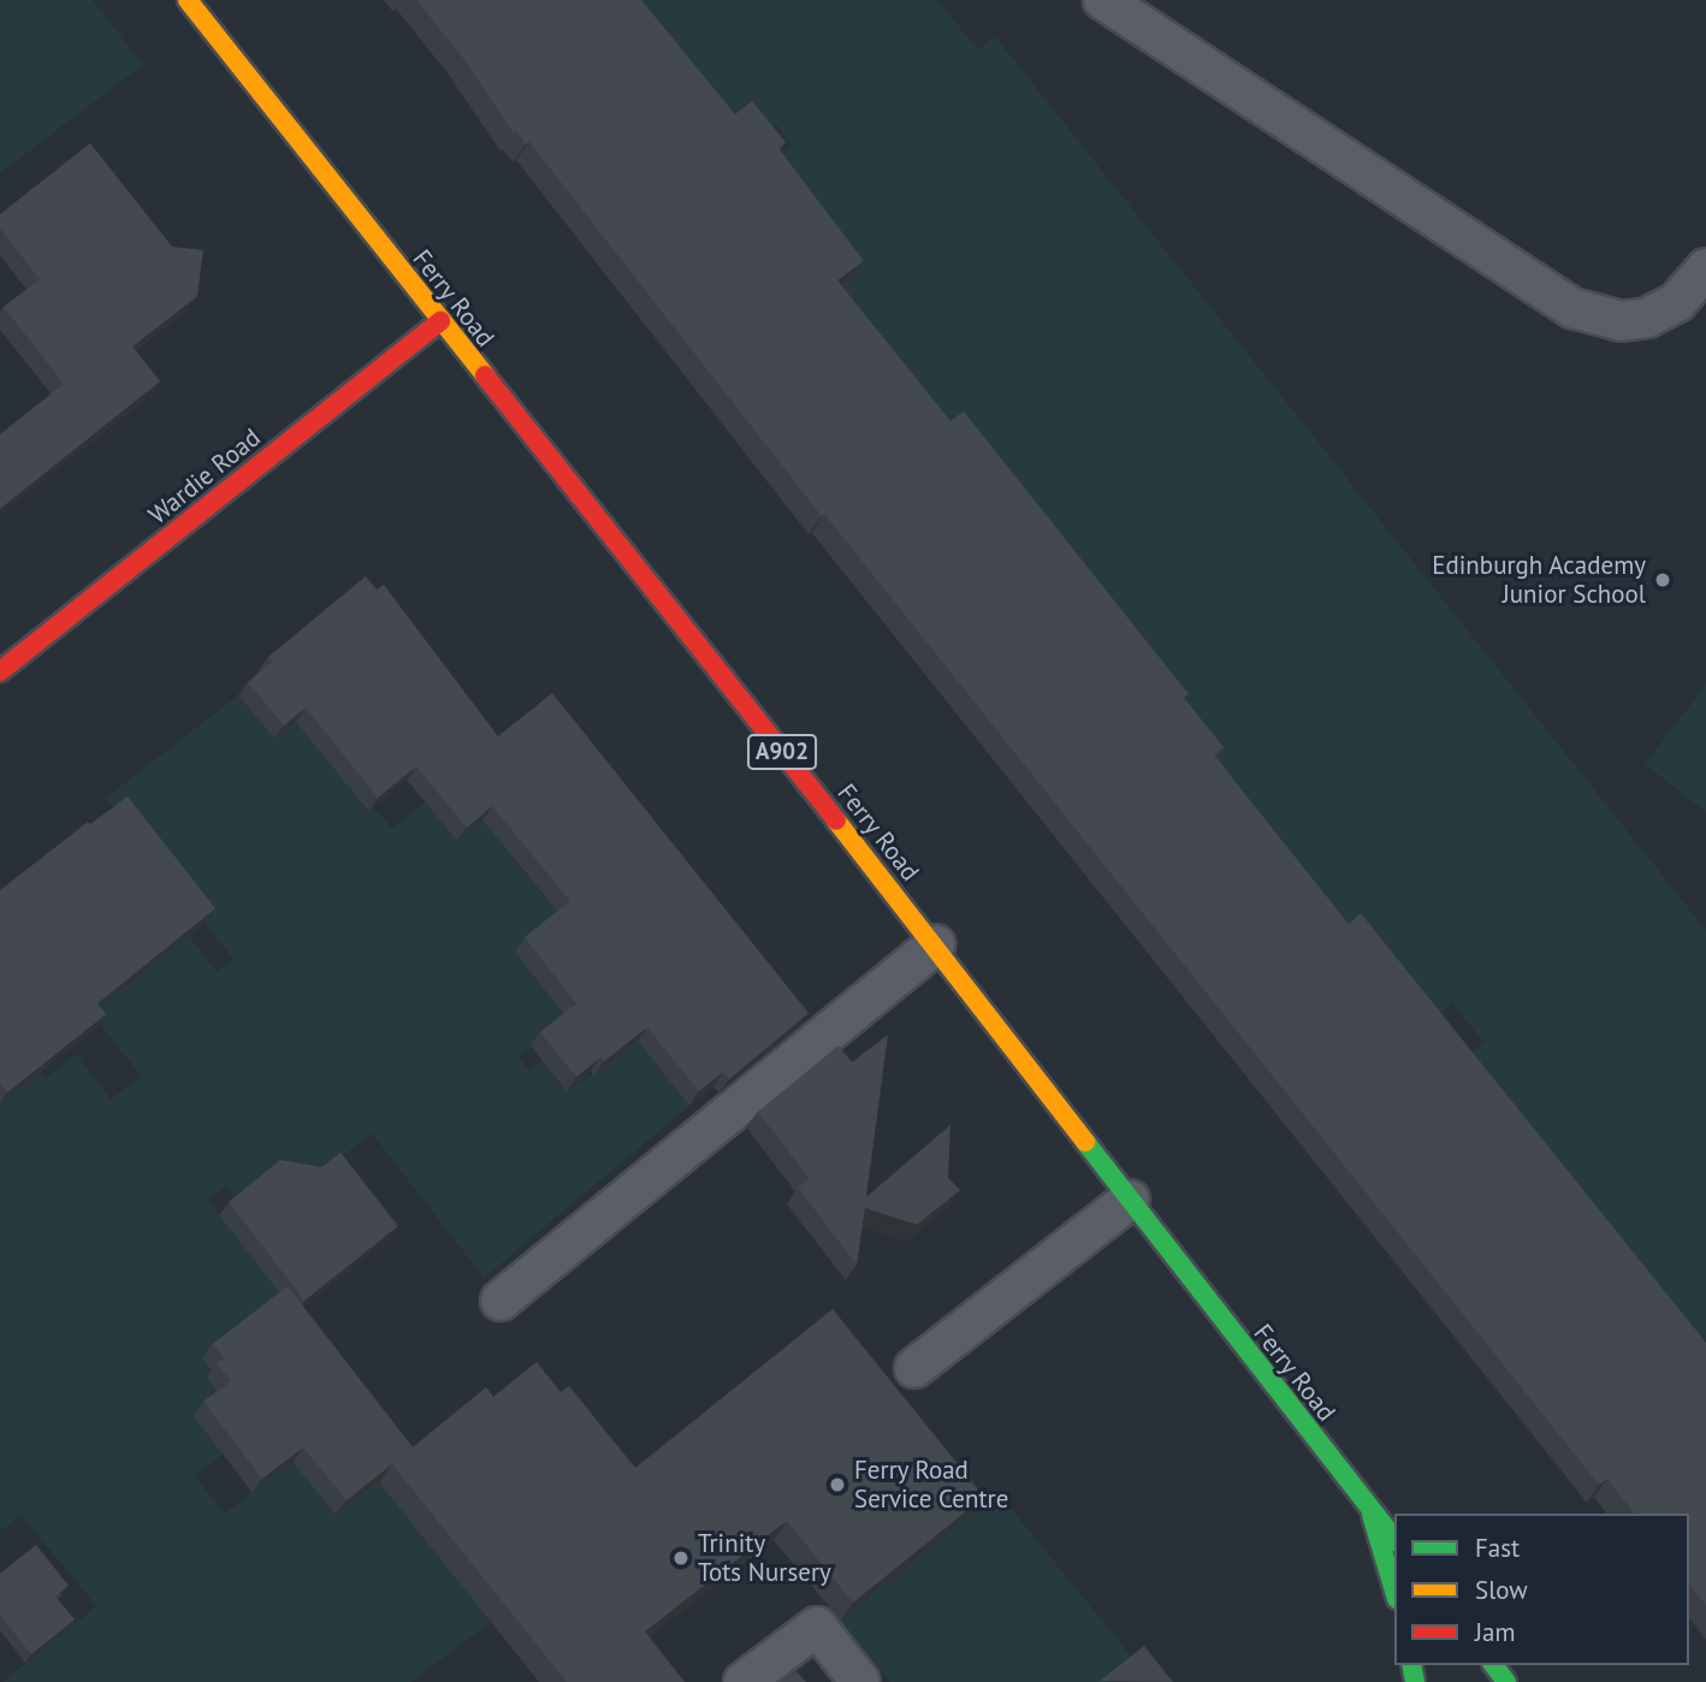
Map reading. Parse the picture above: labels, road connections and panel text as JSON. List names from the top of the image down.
{
  "streets": {
    "main road": ["Ferry Road", "Wardie Road", "A902"]
  },
  "crossings": [
    ["Ferry Road", "Wardie Road"]
  ],
  "places": ["Edinburgh Academy Junior School", "Ferry Road Service Centre", "Trinity Tots Nursery"],
  "legend": ["Fast", "Slow", "Jam"]
}
